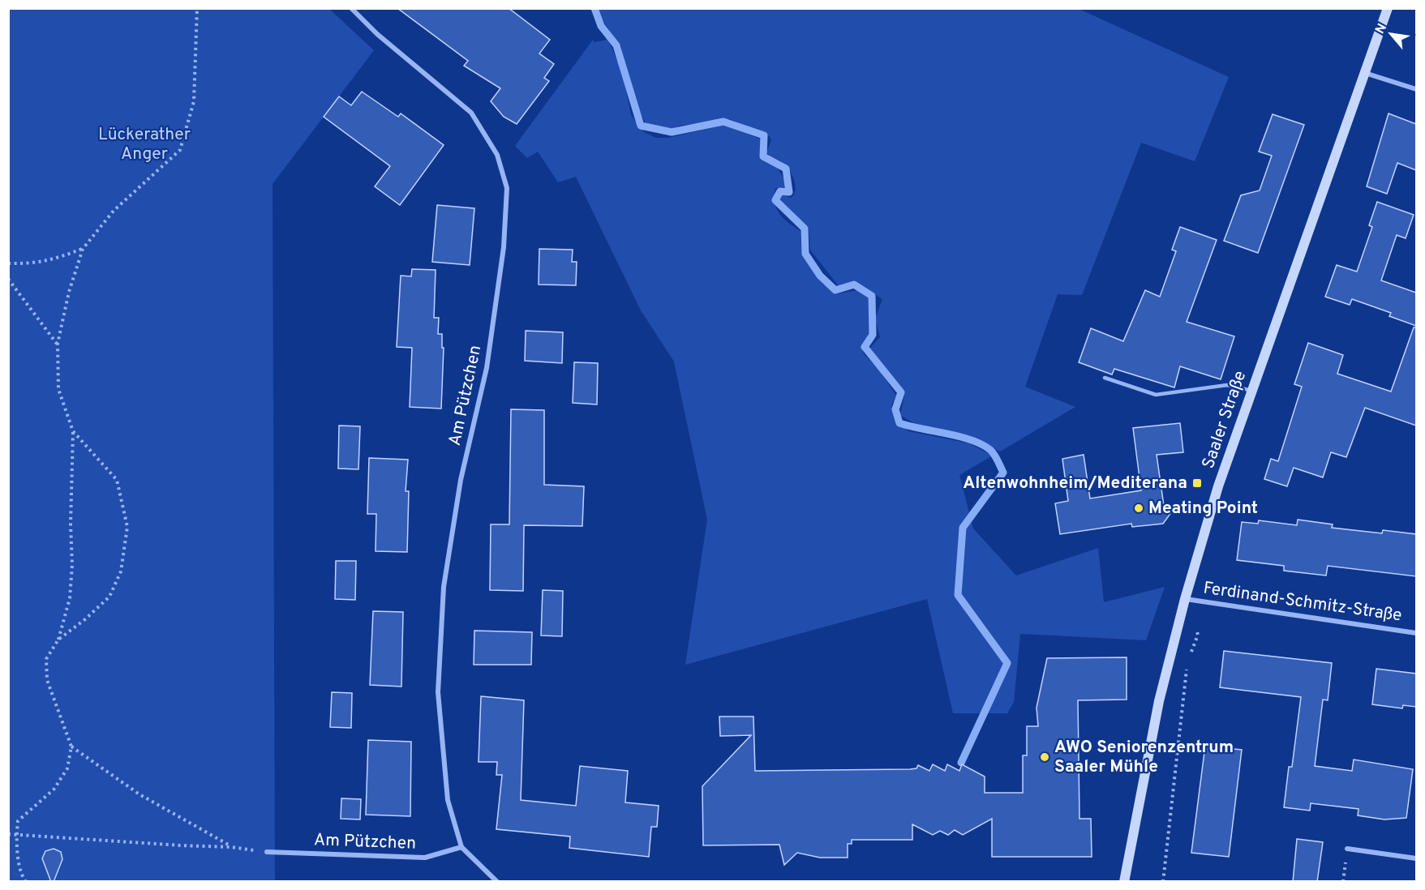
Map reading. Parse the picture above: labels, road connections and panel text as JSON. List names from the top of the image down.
{
  "streets": {
    "street": ["Am Pützchen", "Saaler Straße", "Ferdinand-Schmitz-Straße"]
  },
  "crossings": [
    ["Saaler Straße", "Ferdinand-Schmitz-Straße"]
  ],
  "parks": ["Lückerather Anger"],
  "places": {
    "transit": ["Altenwohnheim/Mediterana"],
    "other": ["Meating Point", "AWO Seniorenzentrum Saaler Mühle"]
  },
  "north": "top left"
}
